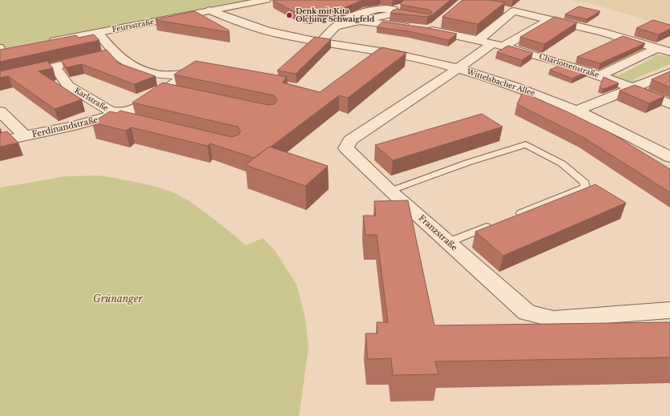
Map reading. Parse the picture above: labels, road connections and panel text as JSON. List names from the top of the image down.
{
  "streets": {
    "street": [
      "Feursstraße",
      "Charlottenstraße",
      "Wittelsbacher Allee",
      "Karlstraße",
      "Ferdinandstraße",
      "Franzstraße"
    ]
  },
  "crossings": [
    ["Feursstraße", "Wittelsbacher Allee"],
    ["Wittelsbacher Allee", "Franzstraße"],
    ["Karlstraße", "Ferdinandstraße"]
  ],
  "parks": ["Grünanger"],
  "places": ["Denk mit Kita Olching Schwaigfeld"]
}
